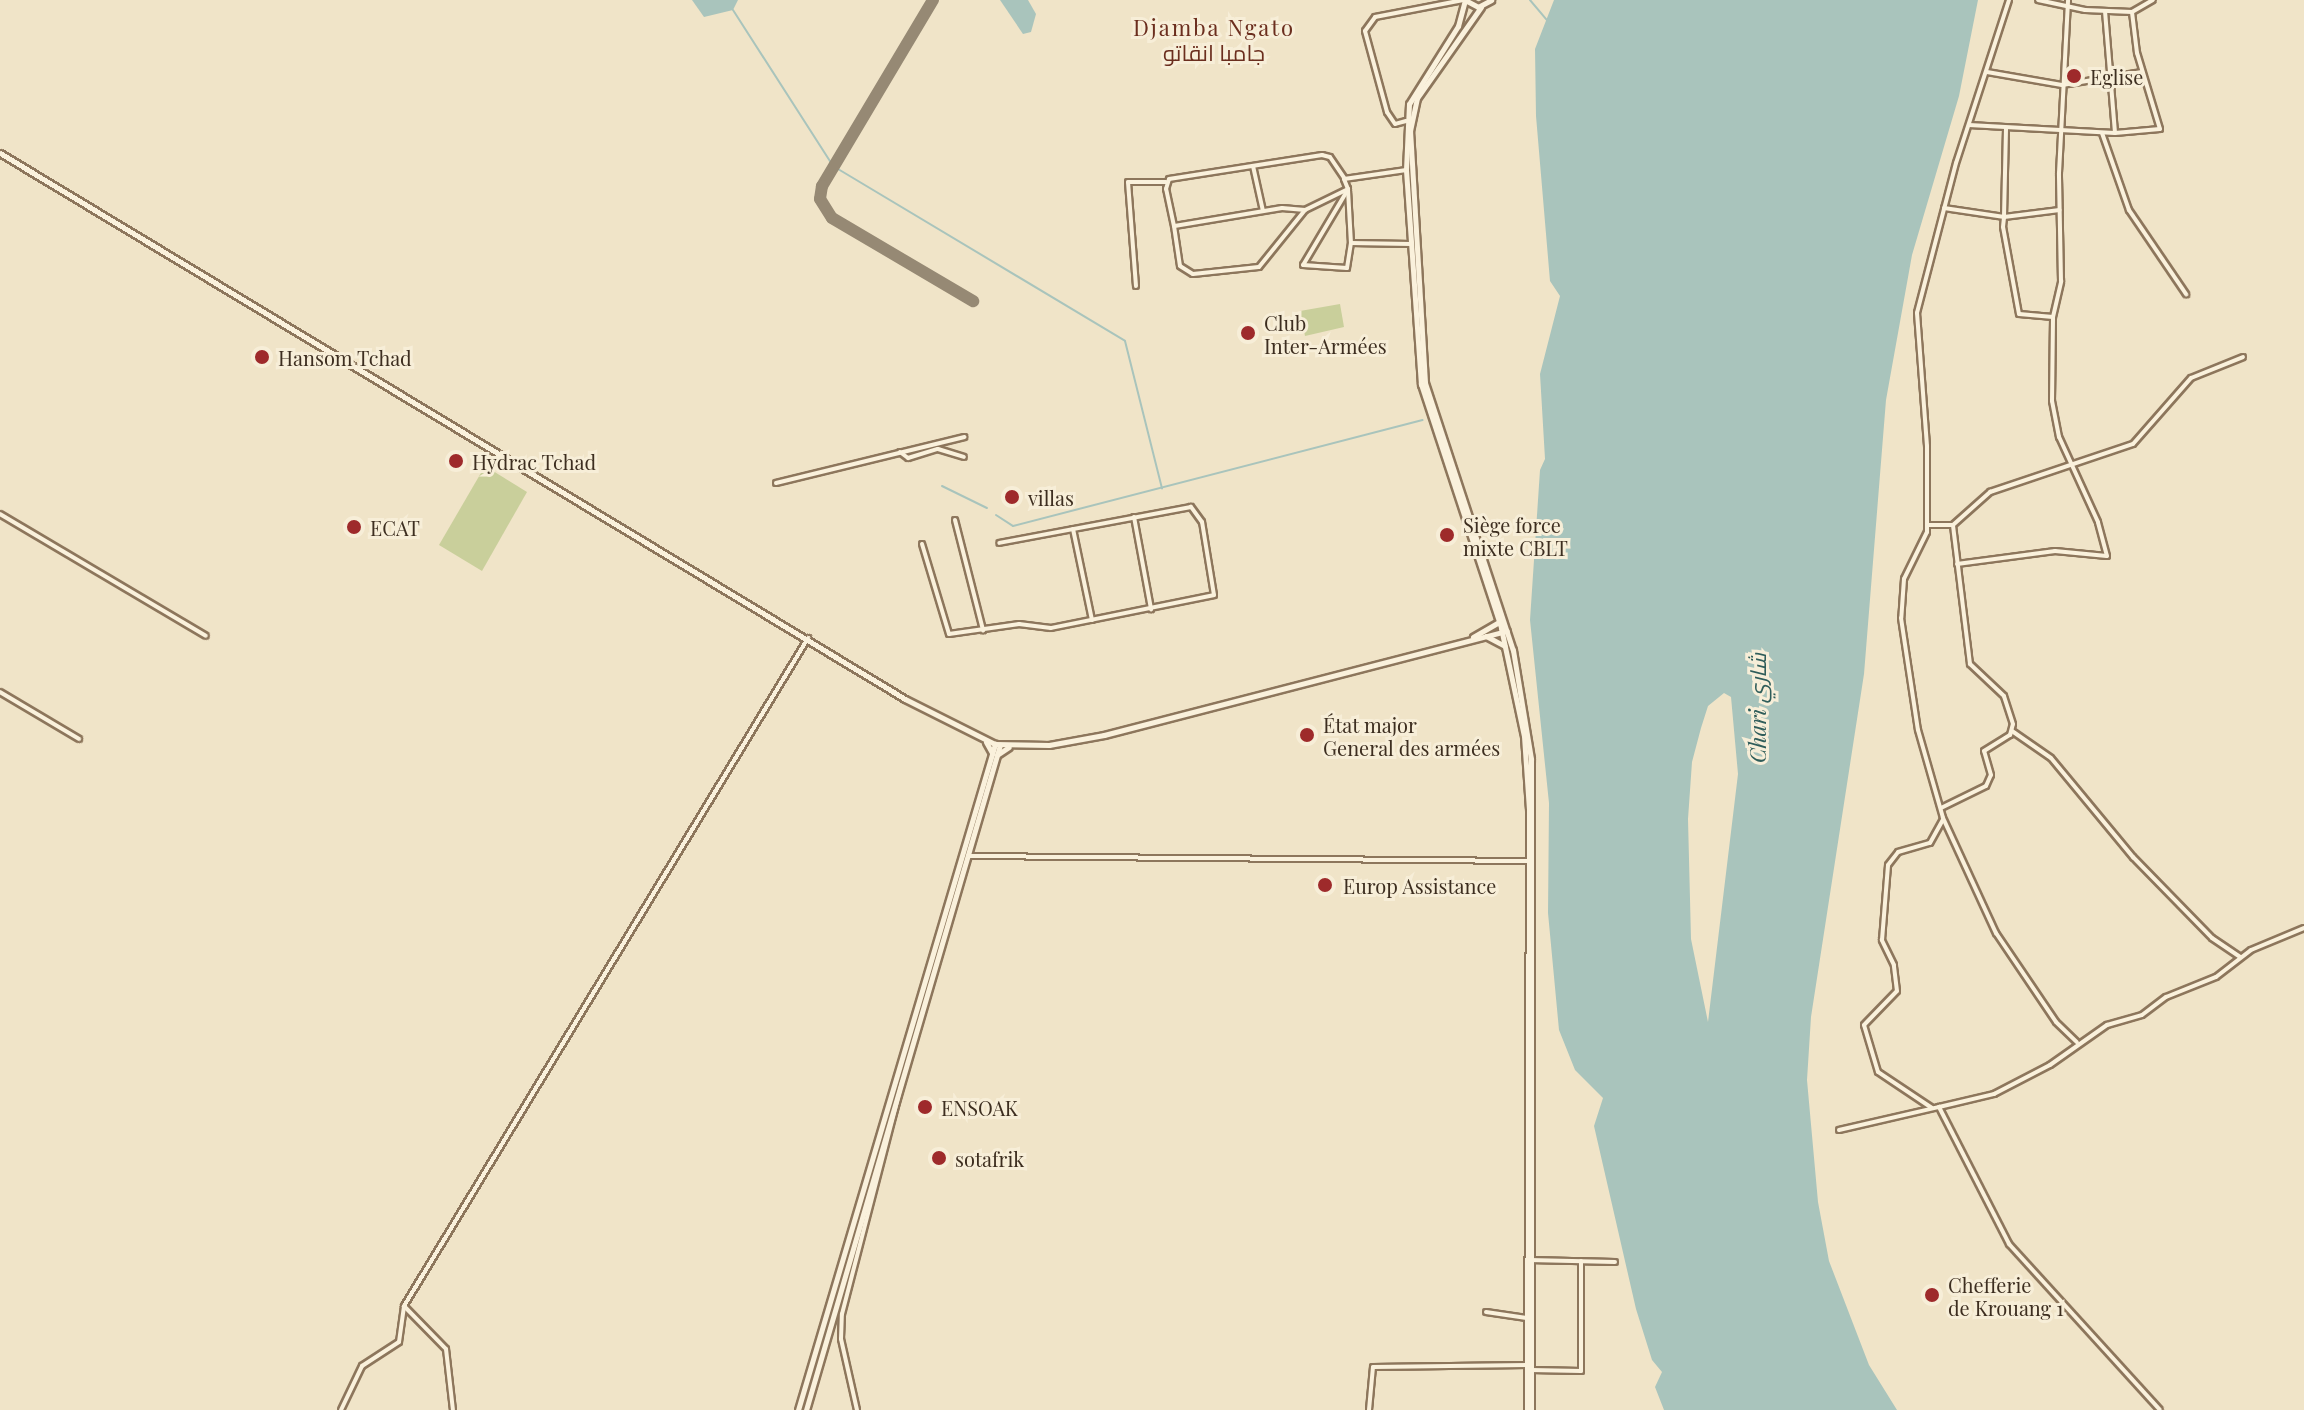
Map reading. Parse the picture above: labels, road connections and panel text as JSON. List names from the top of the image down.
{
  "districts": ["Djamba Ngato جامبا انقاتو"],
  "water": ["Chari شاري"],
  "places": [
    "Eglise",
    "Club Inter-Armées",
    "Hansom Tchad",
    "Hydrac Tchad",
    "villas",
    "ECAT",
    "Siège force mixte CBLT",
    "État major General des armées",
    "Europ Assistance",
    "ENSOAK",
    "sotafrik",
    "Chefferie de Krouang 1"
  ]
}
